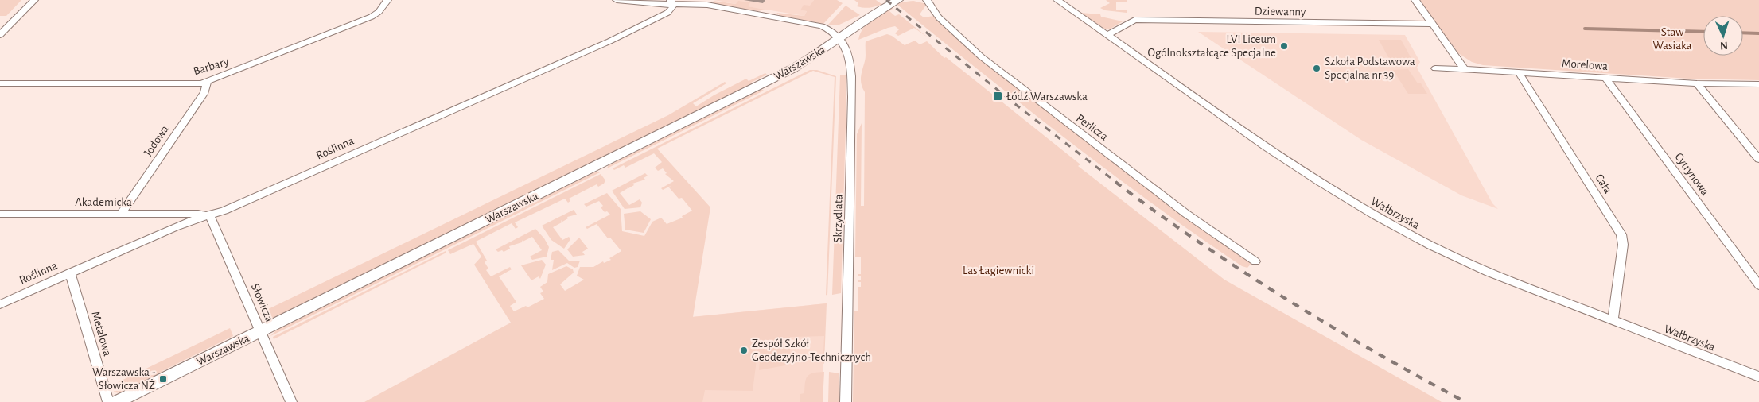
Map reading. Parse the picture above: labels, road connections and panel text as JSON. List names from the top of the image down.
{
  "streets": {
    "street": [
      "Dziewanny",
      "Warszawska",
      "Morelowa",
      "Barbary",
      "Perlicza",
      "Jodowa",
      "Roślinna",
      "Cytrynowa",
      "Cała",
      "Akademicka",
      "Wałbrzyska",
      "Skrzydlata",
      "Słowicza",
      "Metalowa"
    ]
  },
  "crossings": [
    ["Dziewanny", "Wałbrzyska"],
    ["Warszawska", "Skrzydlata"],
    ["Warszawska", "Słowicza"],
    ["Morelowa", "Cytrynowa"],
    ["Morelowa", "Cała"],
    ["Barbary", "Jodowa"],
    ["Jodowa", "Akademicka"],
    ["Roślinna", "Akademicka"],
    ["Roślinna", "Słowicza"],
    ["Roślinna", "Metalowa"],
    ["Cała", "Wałbrzyska"],
    ["Akademicka", "Słowicza"]
  ],
  "parks": ["Staw Wasiaka", "Las Łagiewnicki"],
  "places": {
    "other": ["LVI Liceum Ogólnokształcące Specjalne", "Szkoła Podstawowa Specjalna nr 39", "Zespół Szkół Geodezyjno-Technicznych"],
    "transit": ["Łódź Warszawska", "Warszawska - Słowicza NŻ"]
  },
  "north": "bottom"
}
